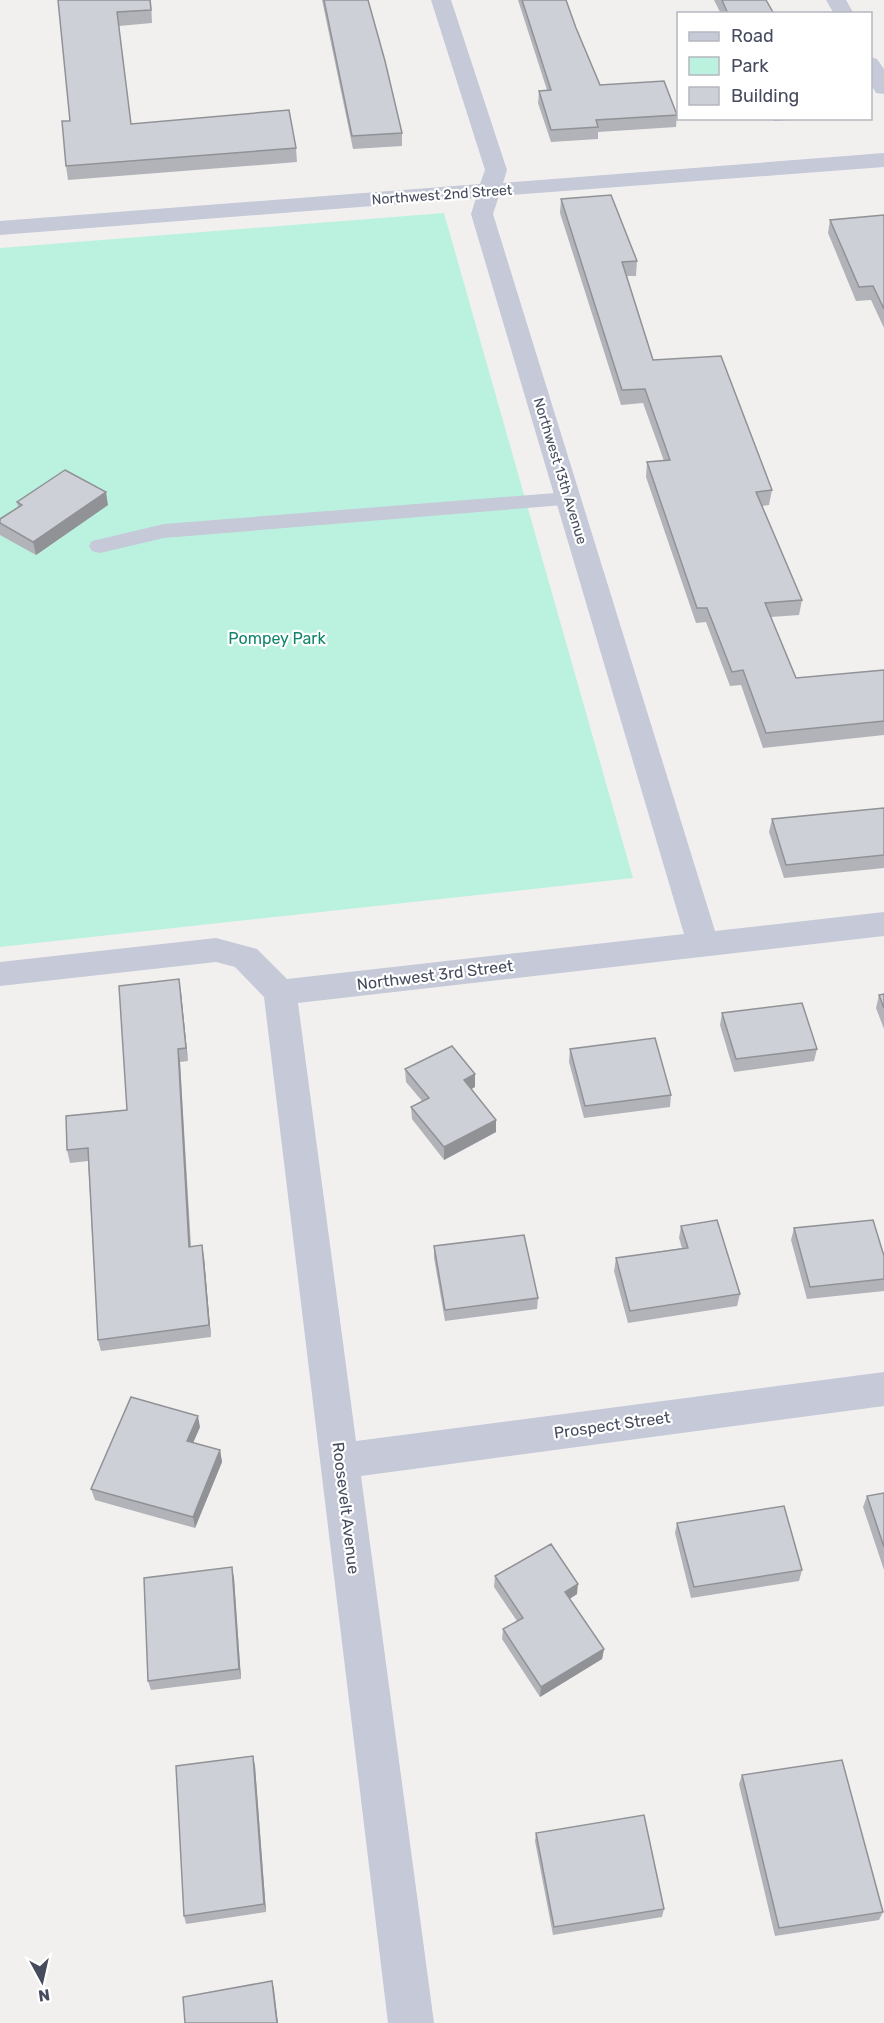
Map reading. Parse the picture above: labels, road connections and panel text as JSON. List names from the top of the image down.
{
  "streets": {
    "street": [
      "Northwest 2nd Street",
      "Northwest 13th Avenue",
      "Northwest 3rd Street",
      "Prospect Street",
      "Roosevelt Avenue"
    ]
  },
  "crossings": [
    ["Northwest 2nd Street", "Northwest 13th Avenue"],
    ["Northwest 13th Avenue", "Northwest 3rd Street"],
    ["Northwest 3rd Street", "Roosevelt Avenue"],
    ["Prospect Street", "Roosevelt Avenue"]
  ],
  "parks": ["Pompey Park"],
  "legend": ["Road", "Park", "Building"],
  "north": "bottom"
}
